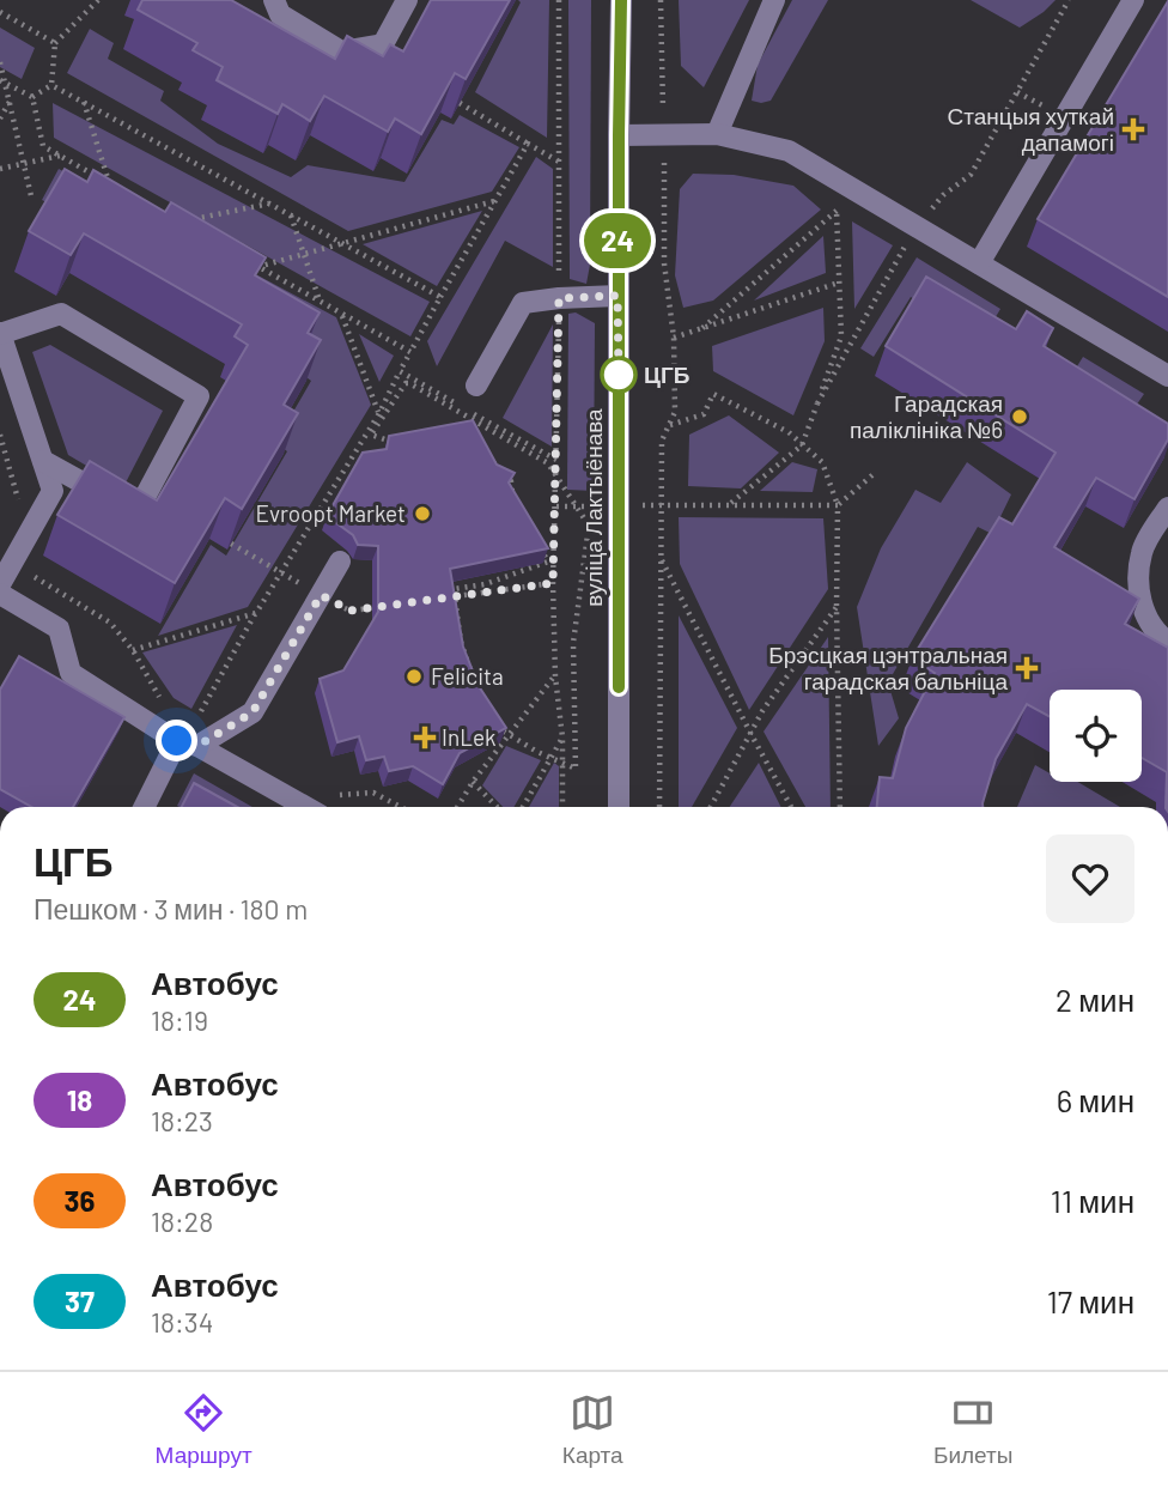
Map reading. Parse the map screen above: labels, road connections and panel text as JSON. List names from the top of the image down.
{
  "streets": {
    "street": ["вуліца Лактыёнава"]
  },
  "places": {
    "health": ["Станцыя хуткай дапамогі", "Брэсцкая цэнтральная гарадская бальніца", "InLek"],
    "other": [
      "ЦГБ",
      "Гарадская паліклініка №6",
      "Evroopt Market",
      "Felicita"
    ]
  },
  "lines": ["bus line 24"],
  "page": {
    "on_map": "24",
    "heading": ["ЦГБ", "Пешком · 3 мин · 180 m"],
    "list": [
      {
        "mark": "24",
        "name": "Автобус",
        "note": "18:19",
        "value": "2 мин"
      },
      {
        "mark": "18",
        "name": "Автобус",
        "note": "18:23",
        "value": "6 мин"
      },
      {
        "mark": "36",
        "name": "Автобус",
        "note": "18:28",
        "value": "11 мин"
      },
      {
        "mark": "37",
        "name": "Автобус",
        "note": "18:34",
        "value": "17 мин"
      }
    ],
    "tabs": ["Маршрут", "Карта", "Билеты"]
  }
}
